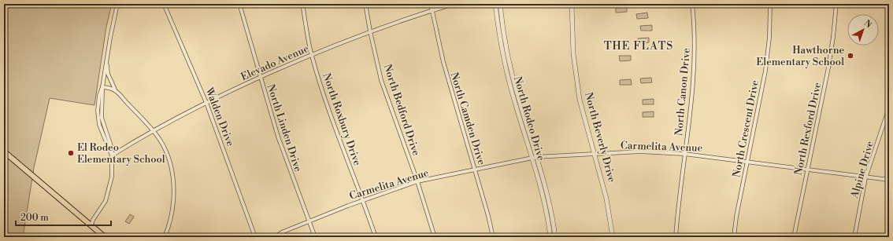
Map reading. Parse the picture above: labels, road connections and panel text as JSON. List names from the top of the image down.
{
  "streets": {
    "street": [
      "Elevado Avenue",
      "North Canon Drive",
      "North Bedford Drive",
      "Walden Drive",
      "North Camden Drive",
      "North Rodeo Drive",
      "North Roxbury Drive",
      "North Linden Drive",
      "North Crescent Drive",
      "North Rexford Drive",
      "North Beverly Drive",
      "Carmelita Avenue",
      "Alpine Drive"
    ]
  },
  "crossings": [
    ["Elevado Avenue", "North Bedford Drive"],
    ["Elevado Avenue", "Walden Drive"],
    ["Elevado Avenue", "North Camden Drive"],
    ["Elevado Avenue", "North Roxbury Drive"],
    ["Elevado Avenue", "North Linden Drive"],
    ["North Canon Drive", "Carmelita Avenue"],
    ["North Bedford Drive", "Carmelita Avenue"],
    ["North Camden Drive", "Carmelita Avenue"],
    ["North Rodeo Drive", "Carmelita Avenue"],
    ["North Roxbury Drive", "Carmelita Avenue"],
    ["North Linden Drive", "Carmelita Avenue"],
    ["North Crescent Drive", "Carmelita Avenue"],
    ["North Rexford Drive", "Carmelita Avenue"],
    ["North Beverly Drive", "Carmelita Avenue"],
    ["Carmelita Avenue", "Alpine Drive"]
  ],
  "districts": ["THE FLATS"],
  "places": ["Hawthorne Elementary School", "El Rodeo Elementary School"],
  "scale_bar": "200 m",
  "north": "top right"
}
